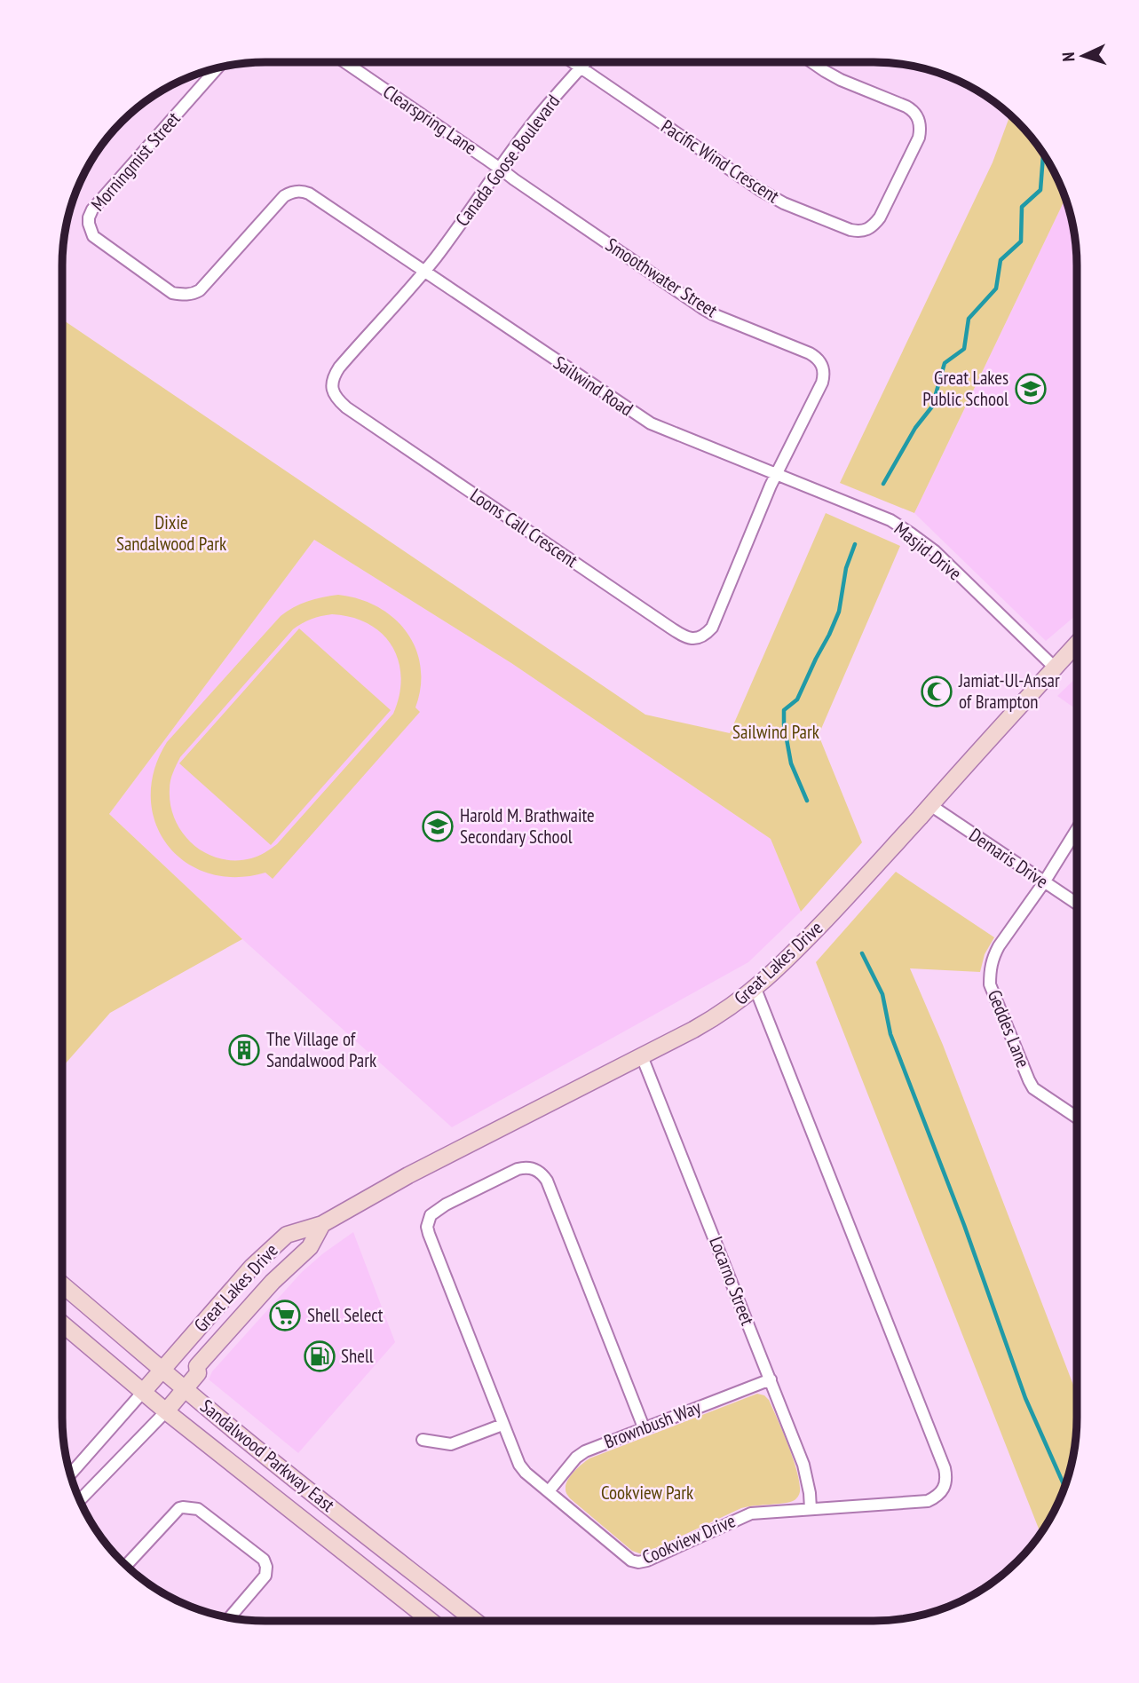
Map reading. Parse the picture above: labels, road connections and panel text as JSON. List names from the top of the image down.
{
  "streets": {
    "street": [
      "Clearspring Lane",
      "Canada Goose Boulevard",
      "Morningmist Street",
      "Pacific Wind Crescent",
      "Smoothwater Street",
      "Sailwind Road",
      "Loons Call Crescent",
      "Masjid Drive",
      "Demaris Drive",
      "Great Lakes Drive",
      "Geddes Lane",
      "Locarno Street",
      "Brownbush Way",
      "Sandalwood Parkway East",
      "Cookview Drive"
    ]
  },
  "crossings": [
    ["Clearspring Lane", "Canada Goose Boulevard"],
    ["Clearspring Lane", "Smoothwater Street"],
    ["Canada Goose Boulevard", "Morningmist Street"],
    ["Canada Goose Boulevard", "Pacific Wind Crescent"],
    ["Canada Goose Boulevard", "Smoothwater Street"],
    ["Canada Goose Boulevard", "Sailwind Road"],
    ["Canada Goose Boulevard", "Loons Call Crescent"],
    ["Morningmist Street", "Sailwind Road"],
    ["Morningmist Street", "Loons Call Crescent"],
    ["Smoothwater Street", "Sailwind Road"],
    ["Smoothwater Street", "Loons Call Crescent"],
    ["Smoothwater Street", "Masjid Drive"],
    ["Sailwind Road", "Loons Call Crescent"],
    ["Sailwind Road", "Masjid Drive"],
    ["Loons Call Crescent", "Masjid Drive"],
    ["Masjid Drive", "Great Lakes Drive"],
    ["Demaris Drive", "Great Lakes Drive"],
    ["Demaris Drive", "Geddes Lane"],
    ["Great Lakes Drive", "Locarno Street"],
    ["Great Lakes Drive", "Sandalwood Parkway East"],
    ["Great Lakes Drive", "Cookview Drive"],
    ["Locarno Street", "Brownbush Way"],
    ["Locarno Street", "Cookview Drive"],
    ["Brownbush Way", "Cookview Drive"]
  ],
  "parks": ["Dixie Sandalwood Park", "Sailwind Park", "Cookview Park"],
  "places": {
    "school or university": ["Great Lakes Public School", "Harold M. Brathwaite Secondary School"],
    "mosque": ["Jamiat-Ul-Ansar of Brampton"],
    "building": ["The Village of Sandalwood Park"],
    "supermarket": ["Shell Select"],
    "fuel station": ["Shell"]
  },
  "north": "left"
}
